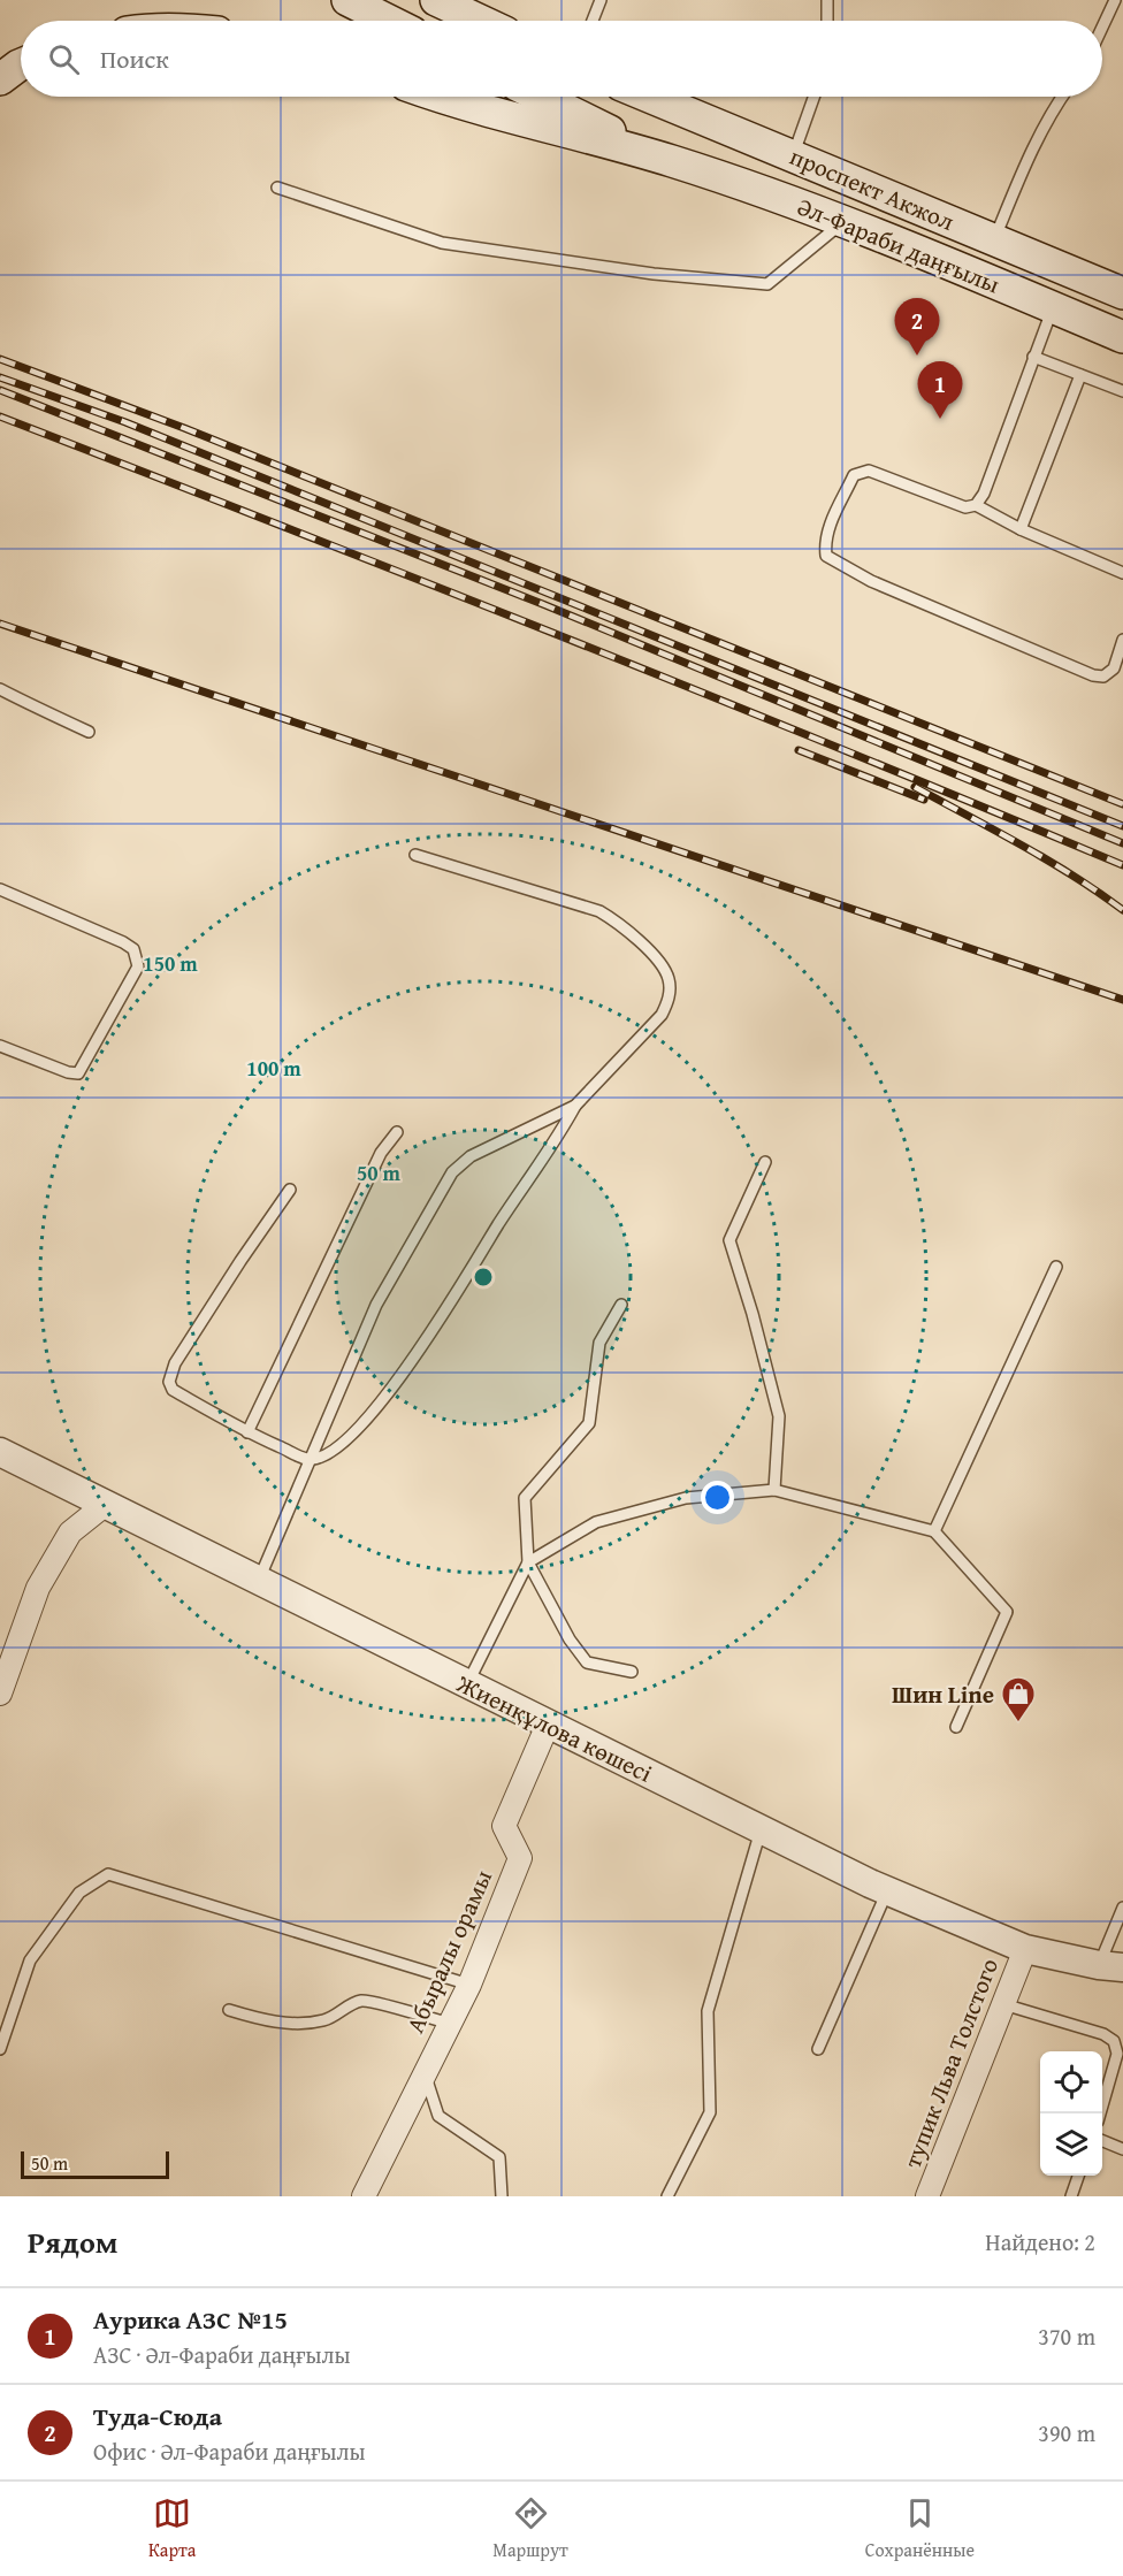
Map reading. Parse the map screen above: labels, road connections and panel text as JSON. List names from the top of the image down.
{
  "streets": {
    "main road": ["проспект Акжол", "Әл-Фараби даңғылы"],
    "street": ["Жиенқұлова көшесі", "Абыралы орамы", "тупик Льва Толстого"]
  },
  "crossings": [
    ["Жиенқұлова көшесі", "Абыралы орамы"],
    ["Жиенқұлова көшесі", "тупик Льва Толстого"]
  ],
  "places": {
    "shop": ["Шин Line"]
  },
  "scale_bar": "50 m",
  "page": {
    "search": "Поиск",
    "pins": ["2", "1"],
    "scale": "50 m",
    "heading": ["Рядом", "Найдено: 2"],
    "list": [
      {
        "mark": "1",
        "name": "Аурика АЗС №15",
        "note": "АЗС · Әл-Фараби даңғылы",
        "value": "370 m"
      },
      {
        "mark": "2",
        "name": "Туда-Сюда",
        "note": "Офис · Әл-Фараби даңғылы",
        "value": "390 m"
      }
    ],
    "nav": ["Карта", "Маршрут", "Сохранённые"]
  },
  "rings": ["150 m", "100 m", "50 m"]
}
